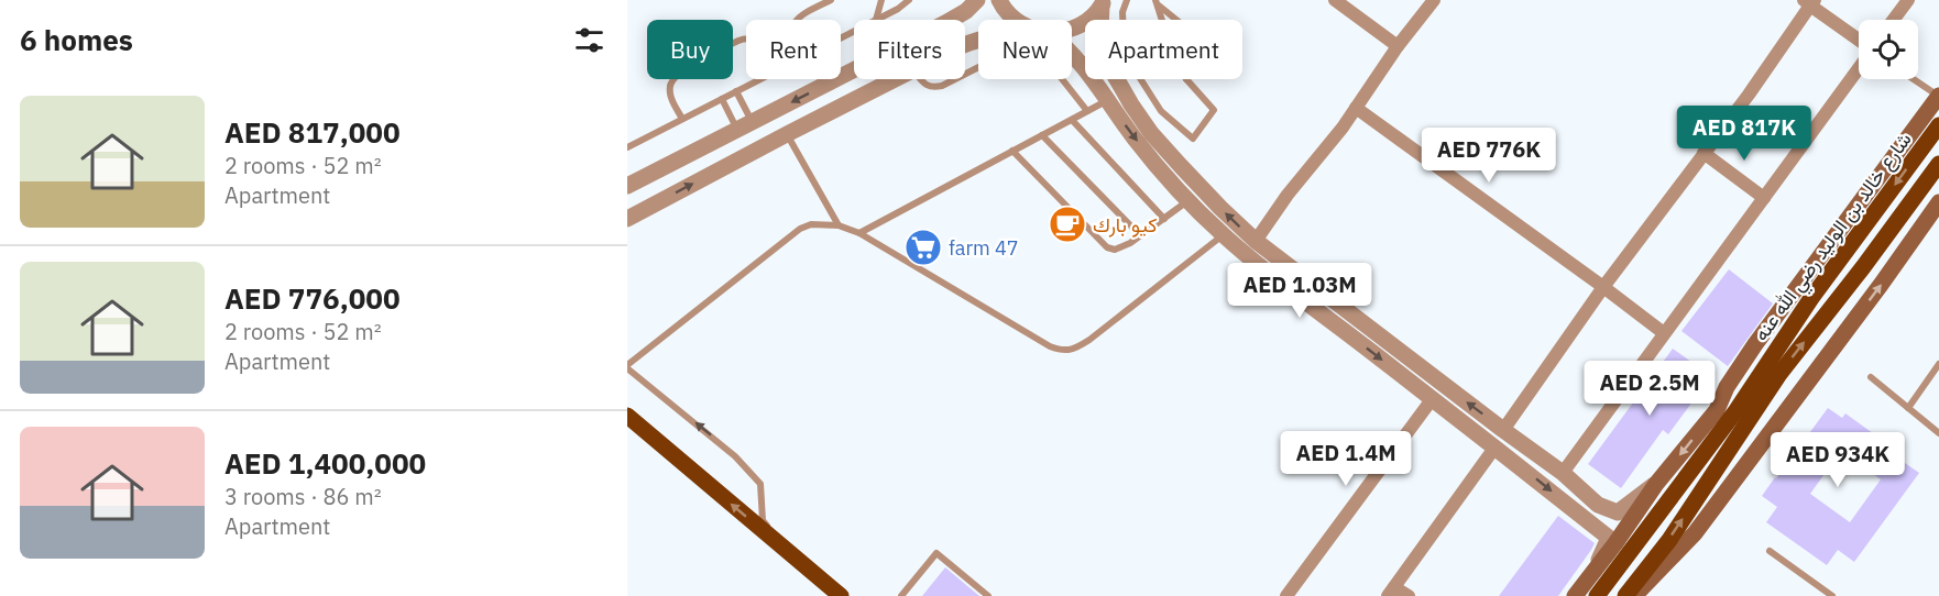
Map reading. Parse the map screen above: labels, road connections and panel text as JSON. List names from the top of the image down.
{
  "streets": {
    "main road": ["شارع خالد بن الوليد رضي الله عنه"]
  },
  "places": {
    "cafe": ["كيو بارك"],
    "supermarket": ["farm 47"]
  },
  "page": {
    "heading": "6 homes",
    "chip": [
      "Buy",
      "Rent",
      "Filters",
      "New",
      "Apartment"
    ],
    "list": [
      {
        "name": "AED 817,000",
        "note": "2 rooms · 52 m² · Apartment"
      },
      {
        "name": "AED 776,000",
        "note": "2 rooms · 52 m² · Apartment"
      },
      {
        "name": "AED 1,400,000",
        "note": "3 rooms · 86 m² · Apartment"
      }
    ],
    "price": [
      "AED 817K",
      "AED 776K",
      "AED 1.03M",
      "AED 2.5M",
      "AED 1.4M",
      "AED 934K"
    ]
  }
}
